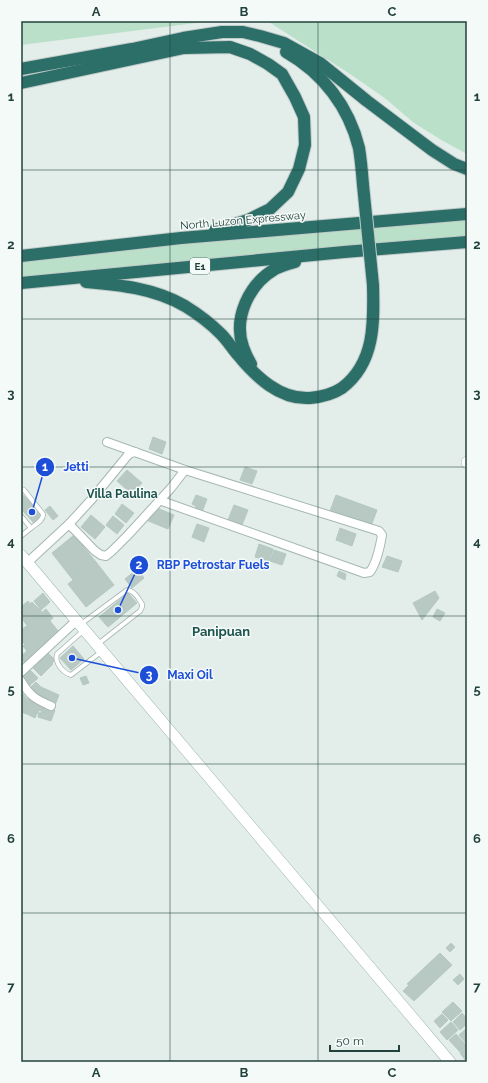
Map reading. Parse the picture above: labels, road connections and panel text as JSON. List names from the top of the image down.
{
  "streets": {
    "highway": ["North Luzon Expressway", "E1"]
  },
  "districts": ["Villa Paulina", "Panipuan"],
  "places": ["Jetti", "RBP Petrostar Fuels", "Maxi Oil"],
  "scale_bar": "50 m",
  "grid": {
    "columns": ["A", "B", "C"],
    "rows": [
      "1",
      "2",
      "3",
      "4",
      "5",
      "6",
      "7"
    ]
  }
}
